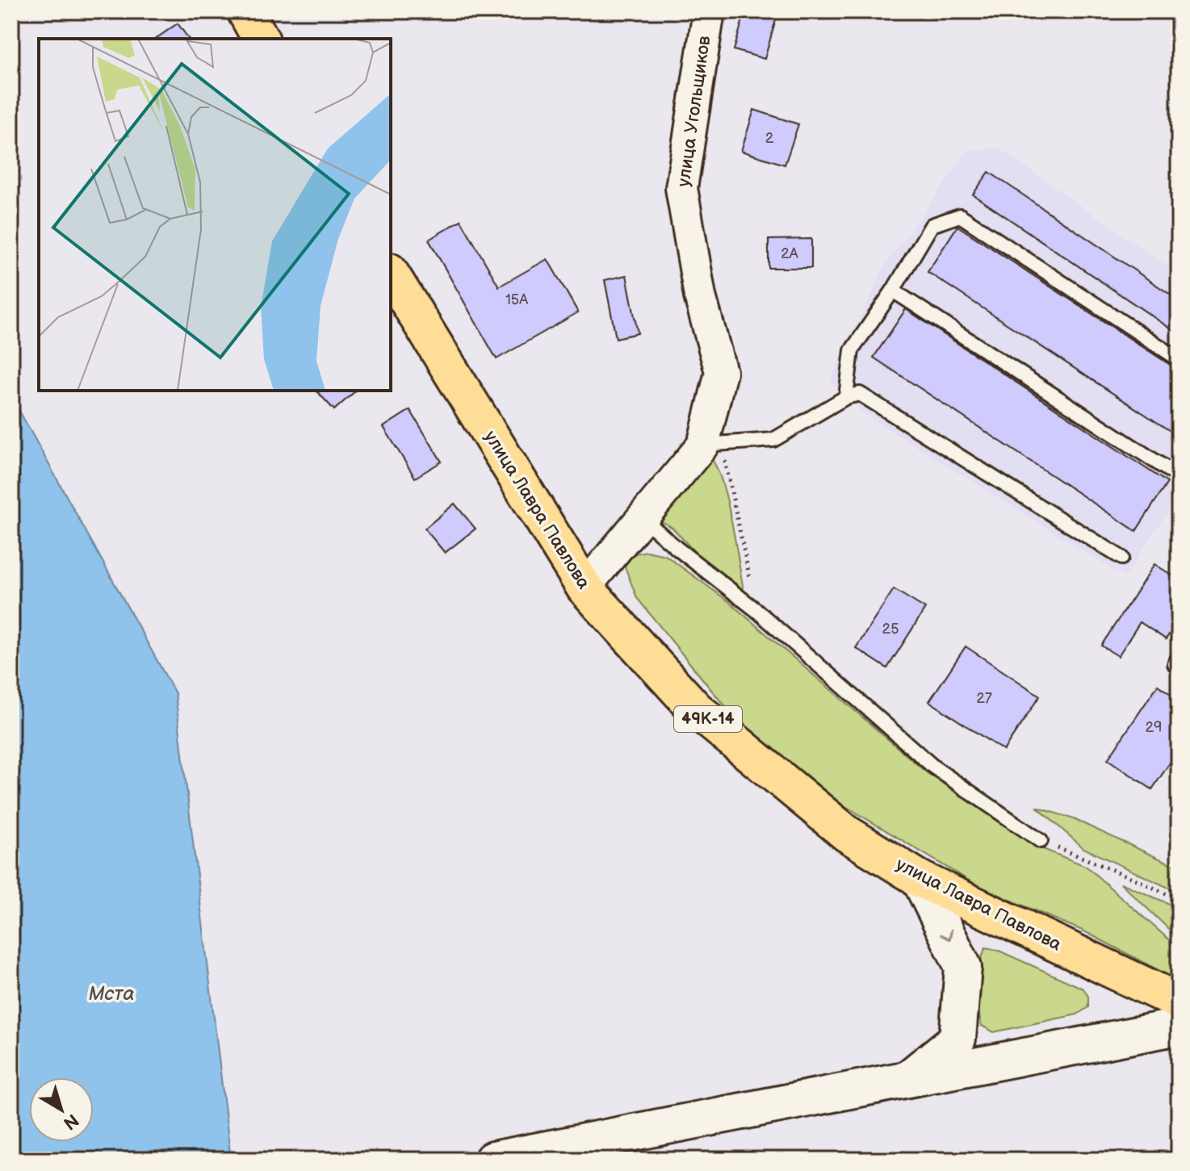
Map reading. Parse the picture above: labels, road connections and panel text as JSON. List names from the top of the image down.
{
  "streets": {
    "main road": ["улица Лавра Павлова", "49К-14"],
    "street": ["улица Угольщиков"]
  },
  "crossings": [
    ["улица Угольщиков", "улица Лавра Павлова"]
  ],
  "water": ["Мста"],
  "house_numbers": [
    "2",
    "2А",
    "15А",
    "25",
    "27",
    "29"
  ],
  "north": "bottom right"
}
